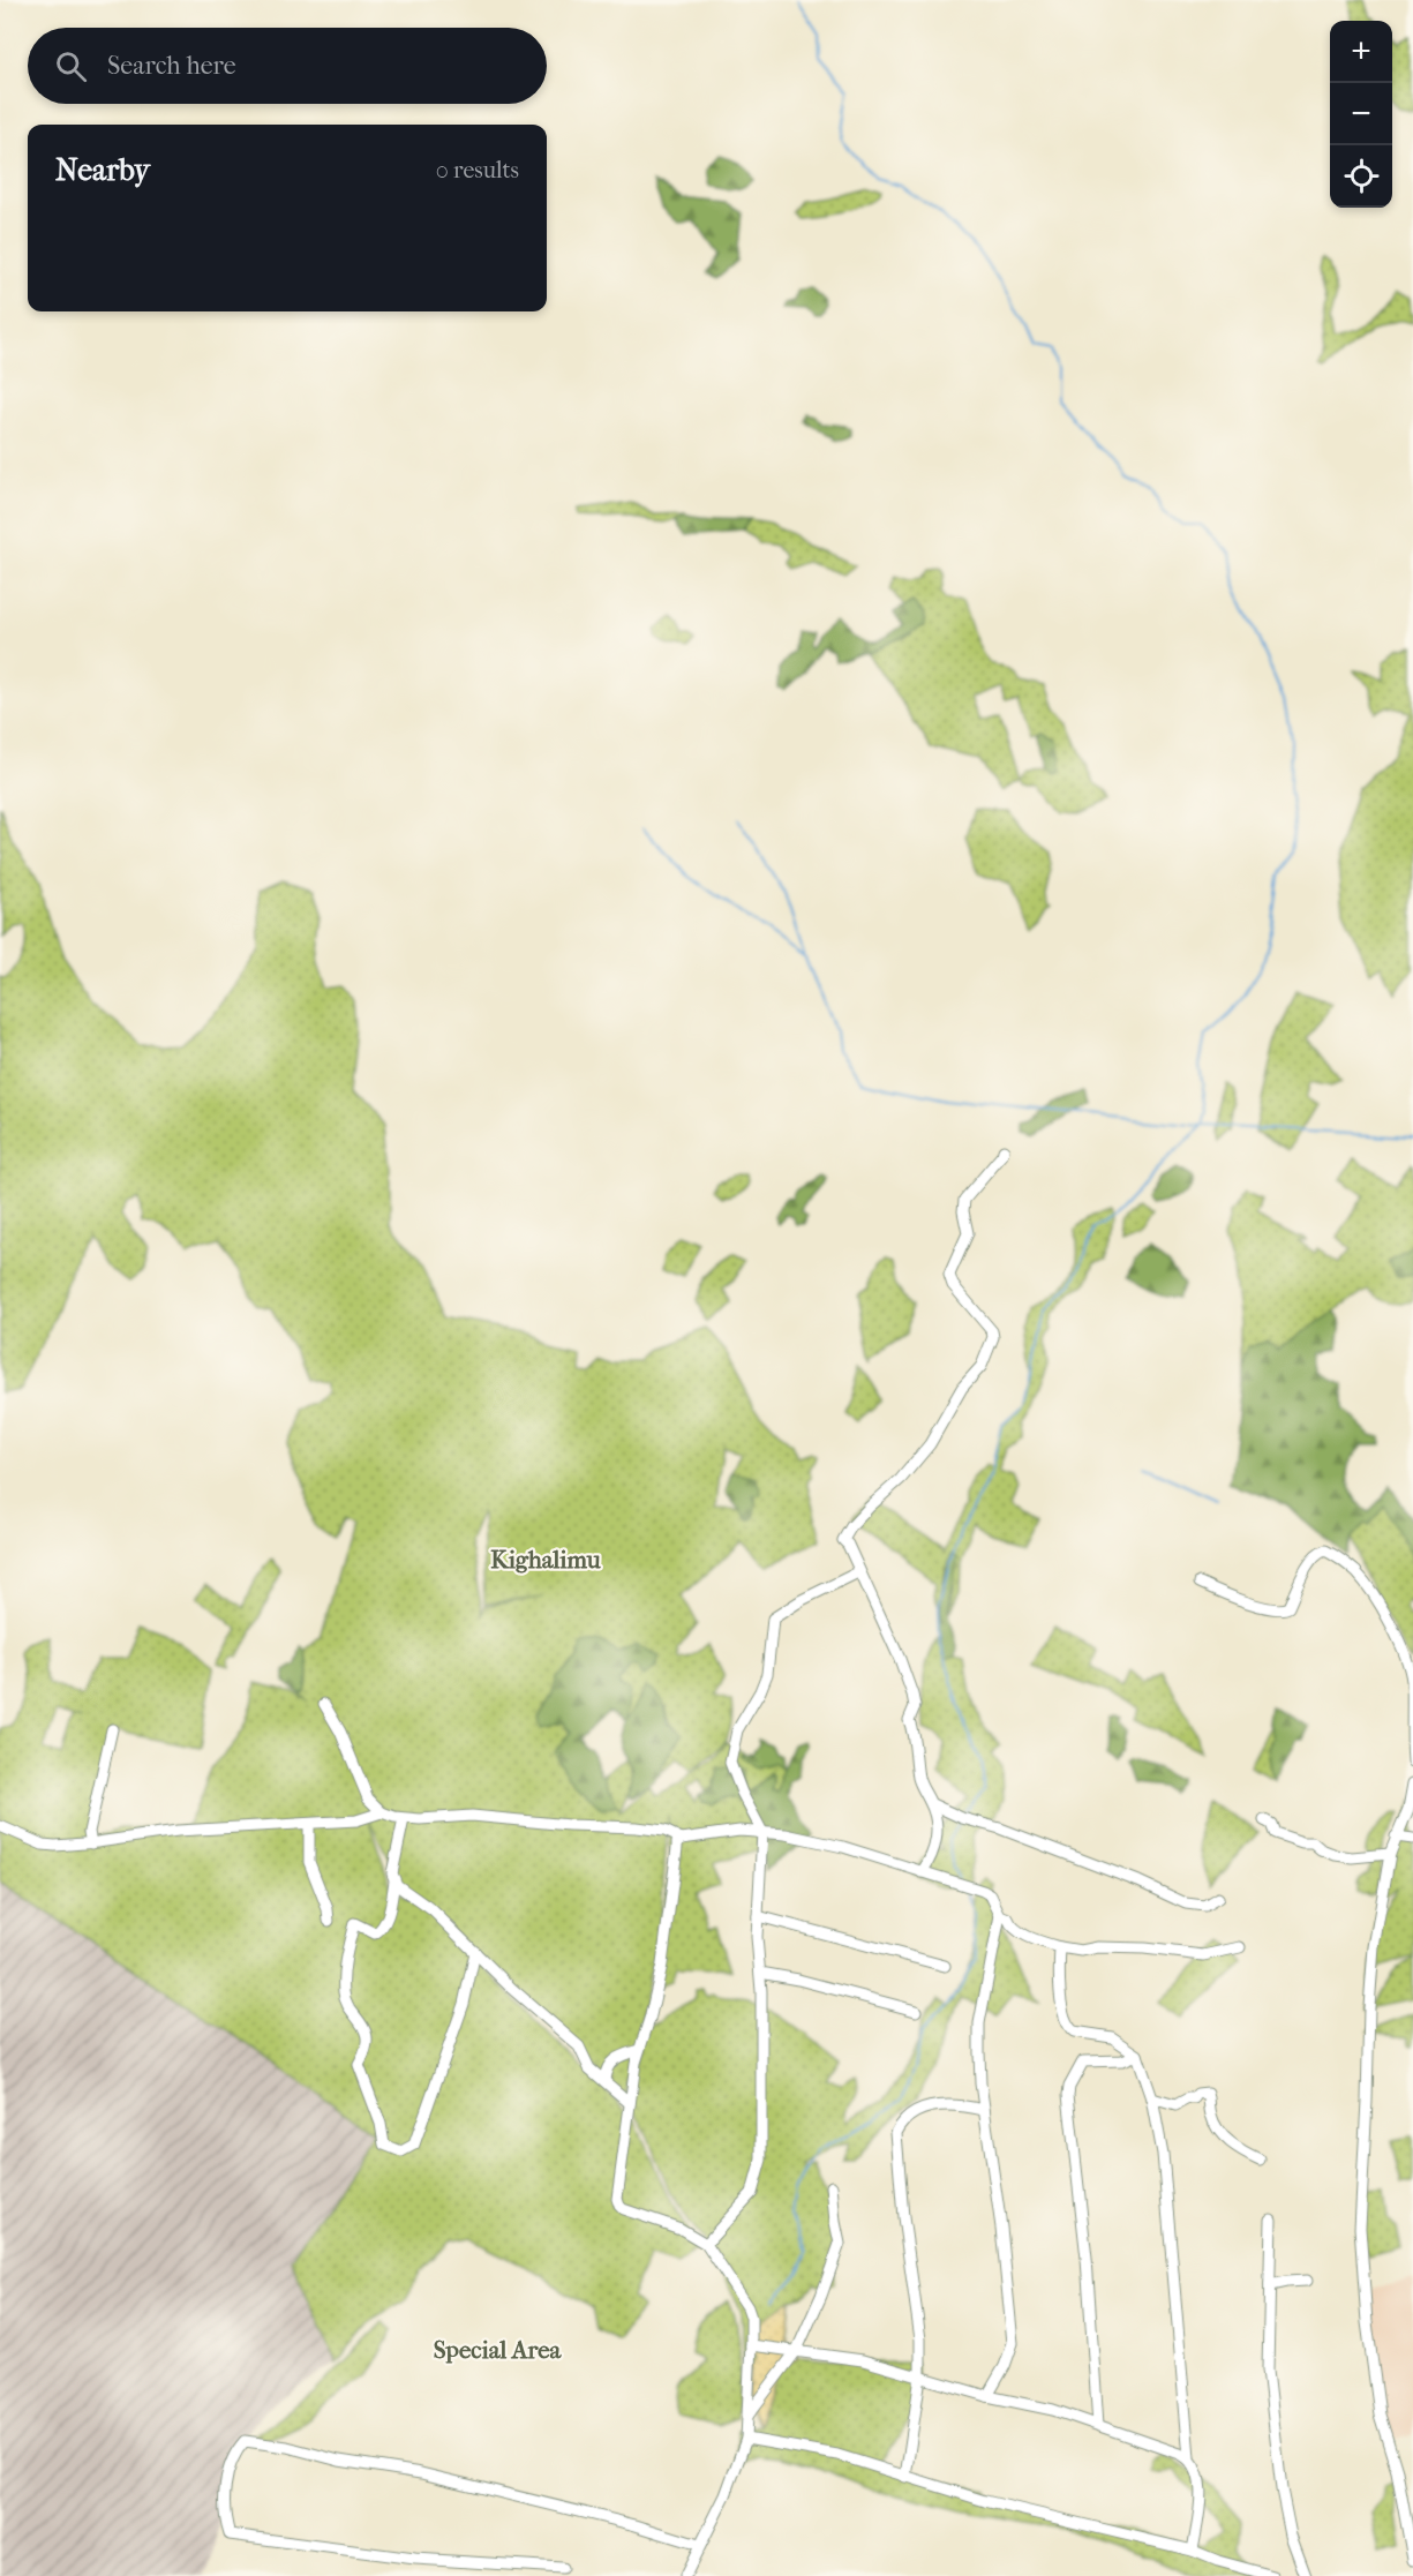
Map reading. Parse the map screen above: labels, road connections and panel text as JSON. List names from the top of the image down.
{
  "districts": ["Kighalimu", "Special Area"],
  "page": {
    "map_buttons": ["+", "−"],
    "search": "Search here",
    "heading": ["Nearby", "0 results"]
  }
}
